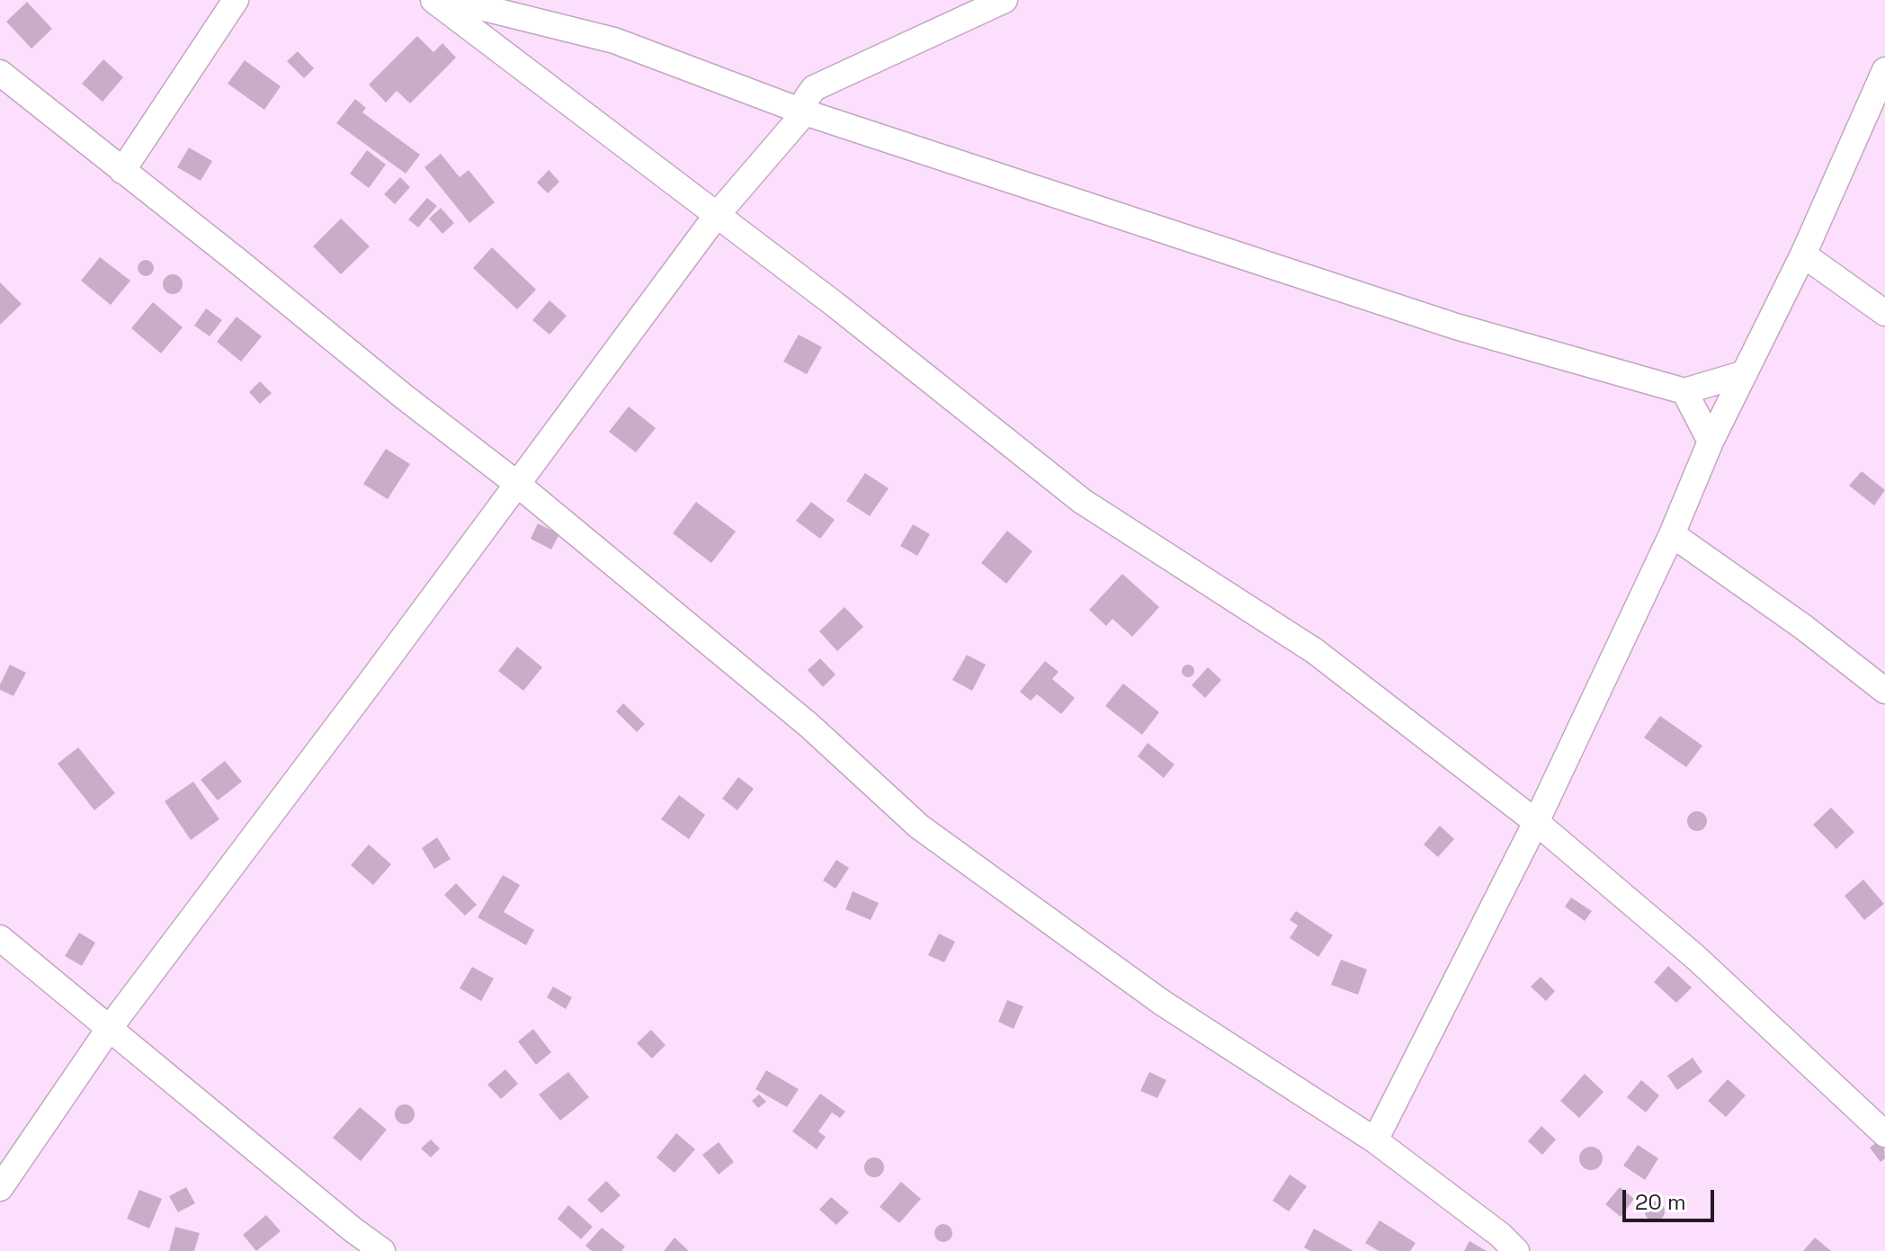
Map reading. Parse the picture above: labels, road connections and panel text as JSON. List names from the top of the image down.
{
  "scale_bar": "20 m"
}
